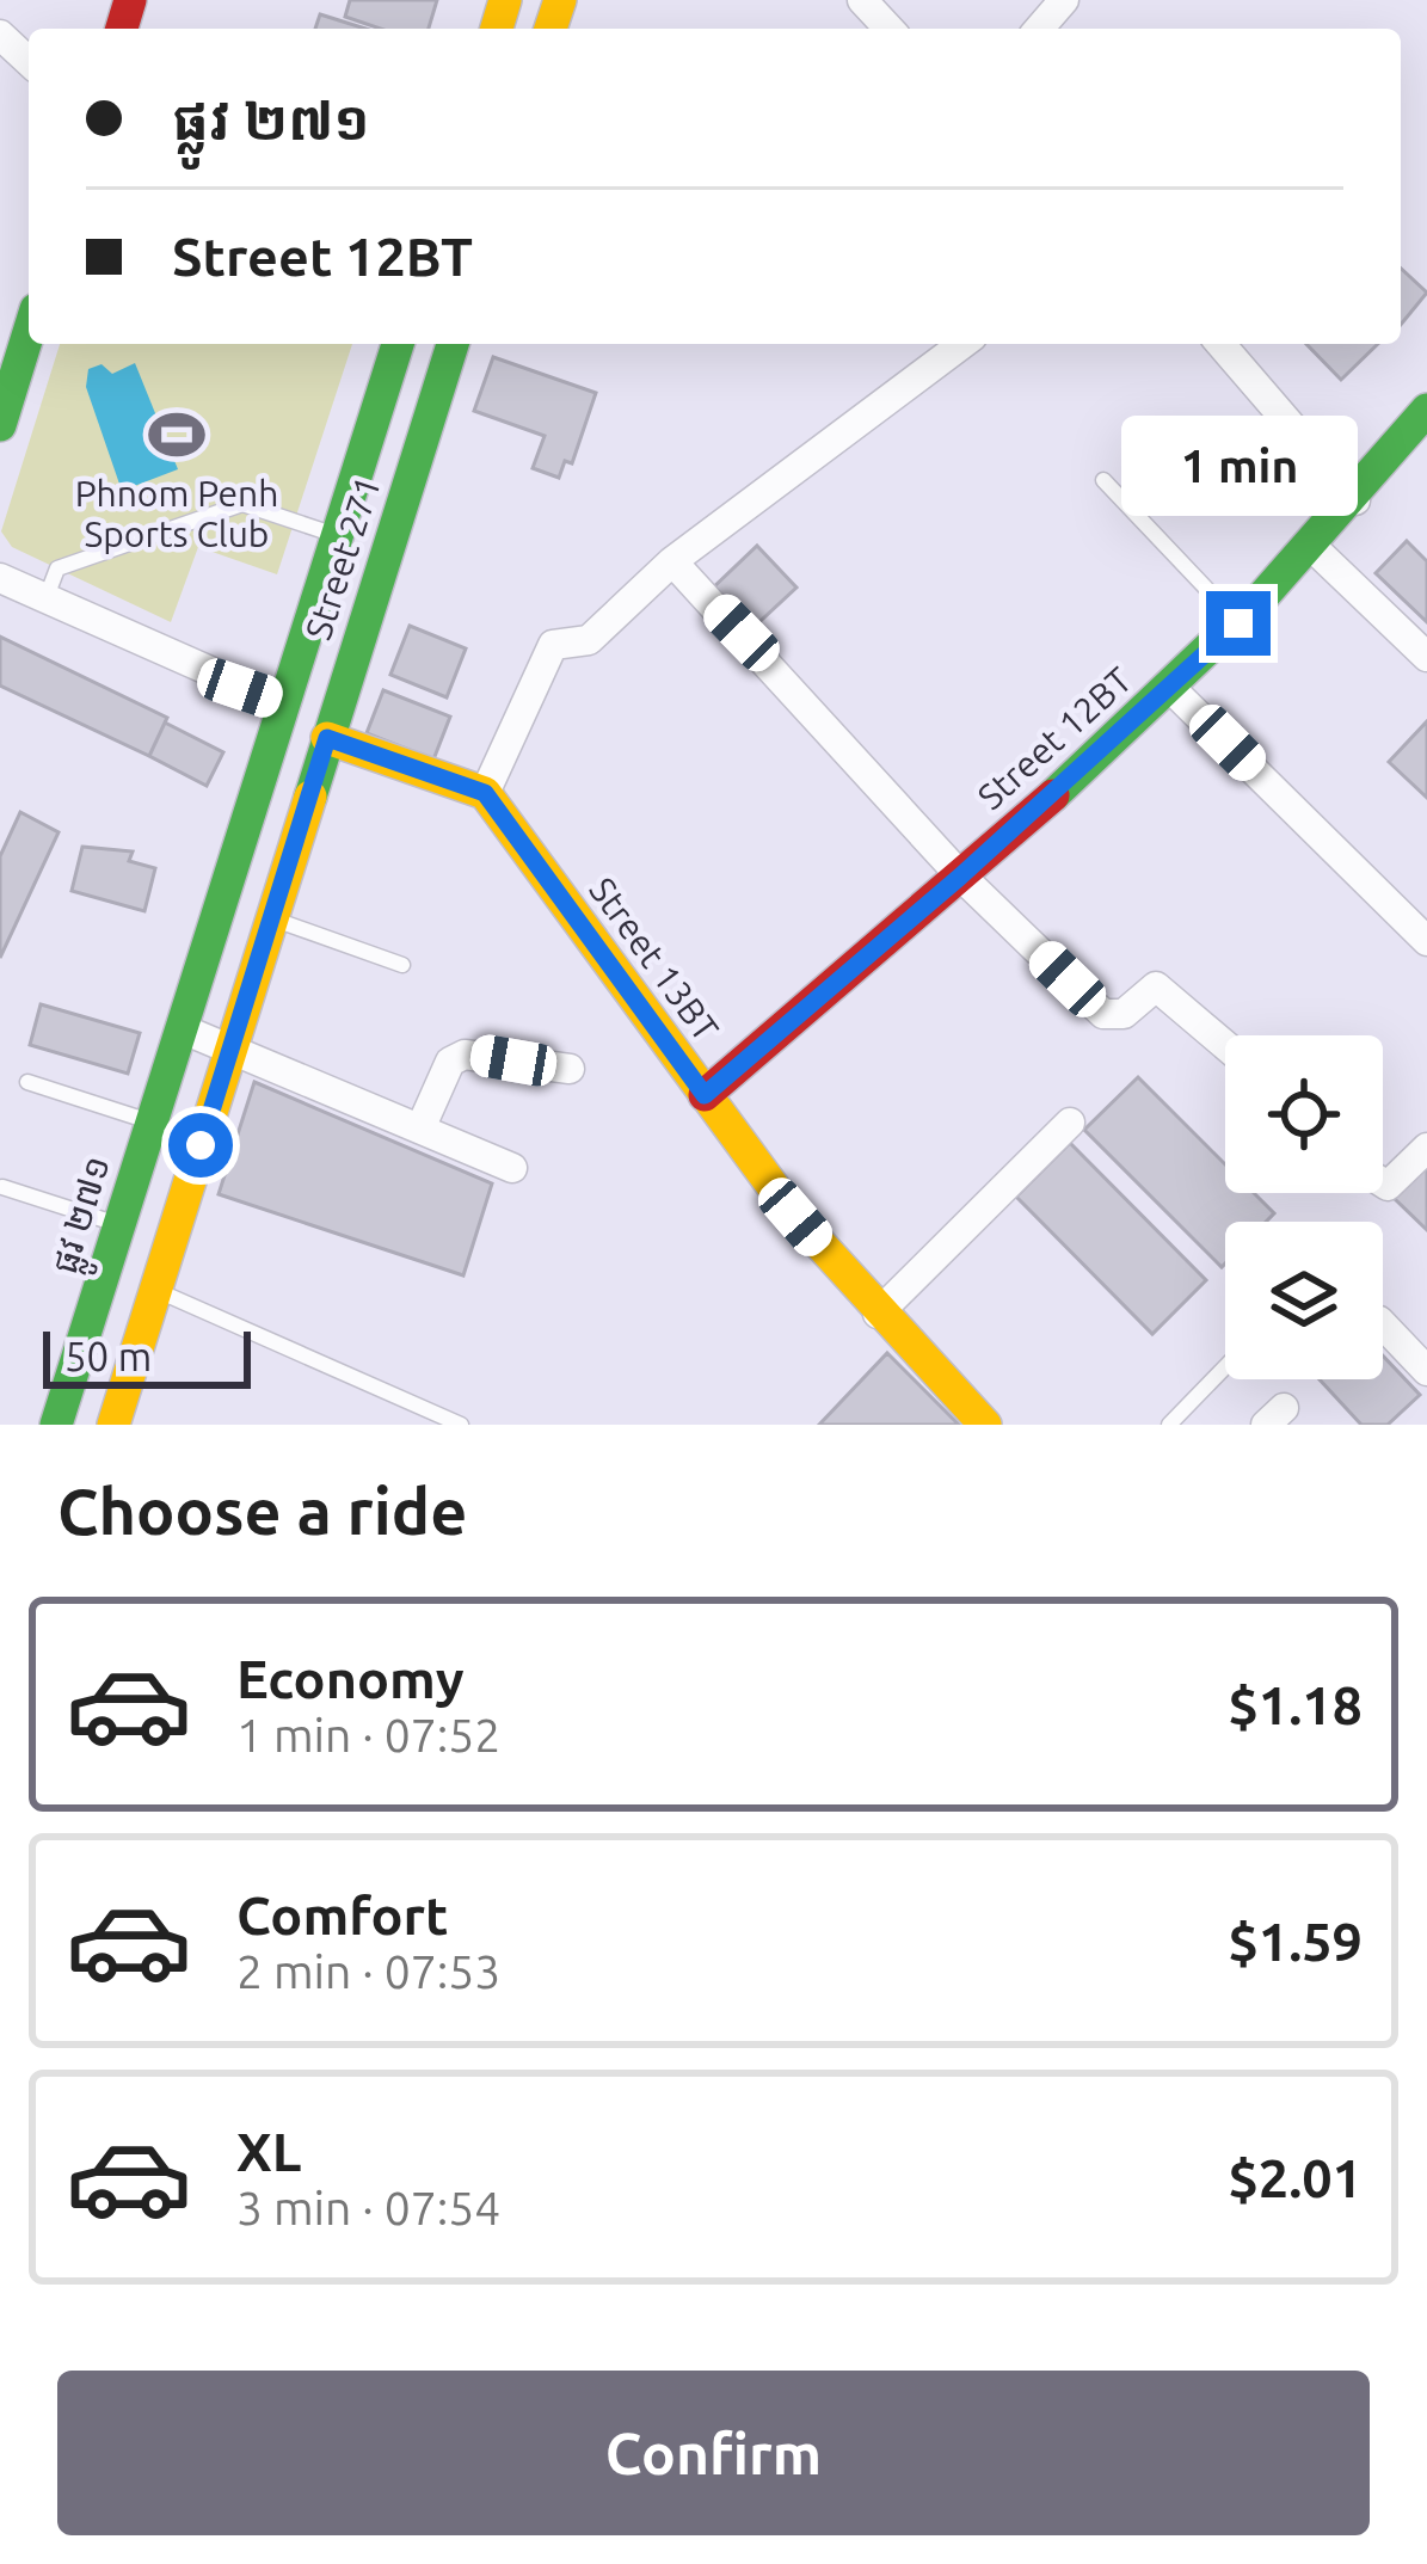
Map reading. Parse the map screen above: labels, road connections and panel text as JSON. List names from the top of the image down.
{
  "streets": {
    "main road": [
      "Street 271",
      "Street 12BT",
      "Street 13BT",
      "ផ្លូវ ២៧១"
    ]
  },
  "crossings": [
    ["Street 271", "ផ្លូវ ២៧១"],
    ["Street 12BT", "Street 13BT"]
  ],
  "places": {
    "sports": ["Phnom Penh Sports Club"]
  },
  "scale_bar": "50 m",
  "page": {
    "banner": ["ផ្លូវ ២៧១", "Street 12BT"],
    "bubble": "1 min",
    "scale": "50 m",
    "heading": "Choose a ride",
    "list": [
      {
        "name": "Economy",
        "note": "1 min · 07:52",
        "value": "$1.18"
      },
      {
        "name": "Comfort",
        "note": "2 min · 07:53",
        "value": "$1.59"
      },
      {
        "name": "XL",
        "note": "3 min · 07:54",
        "value": "$2.01"
      }
    ],
    "buttons": "Confirm"
  }
}
